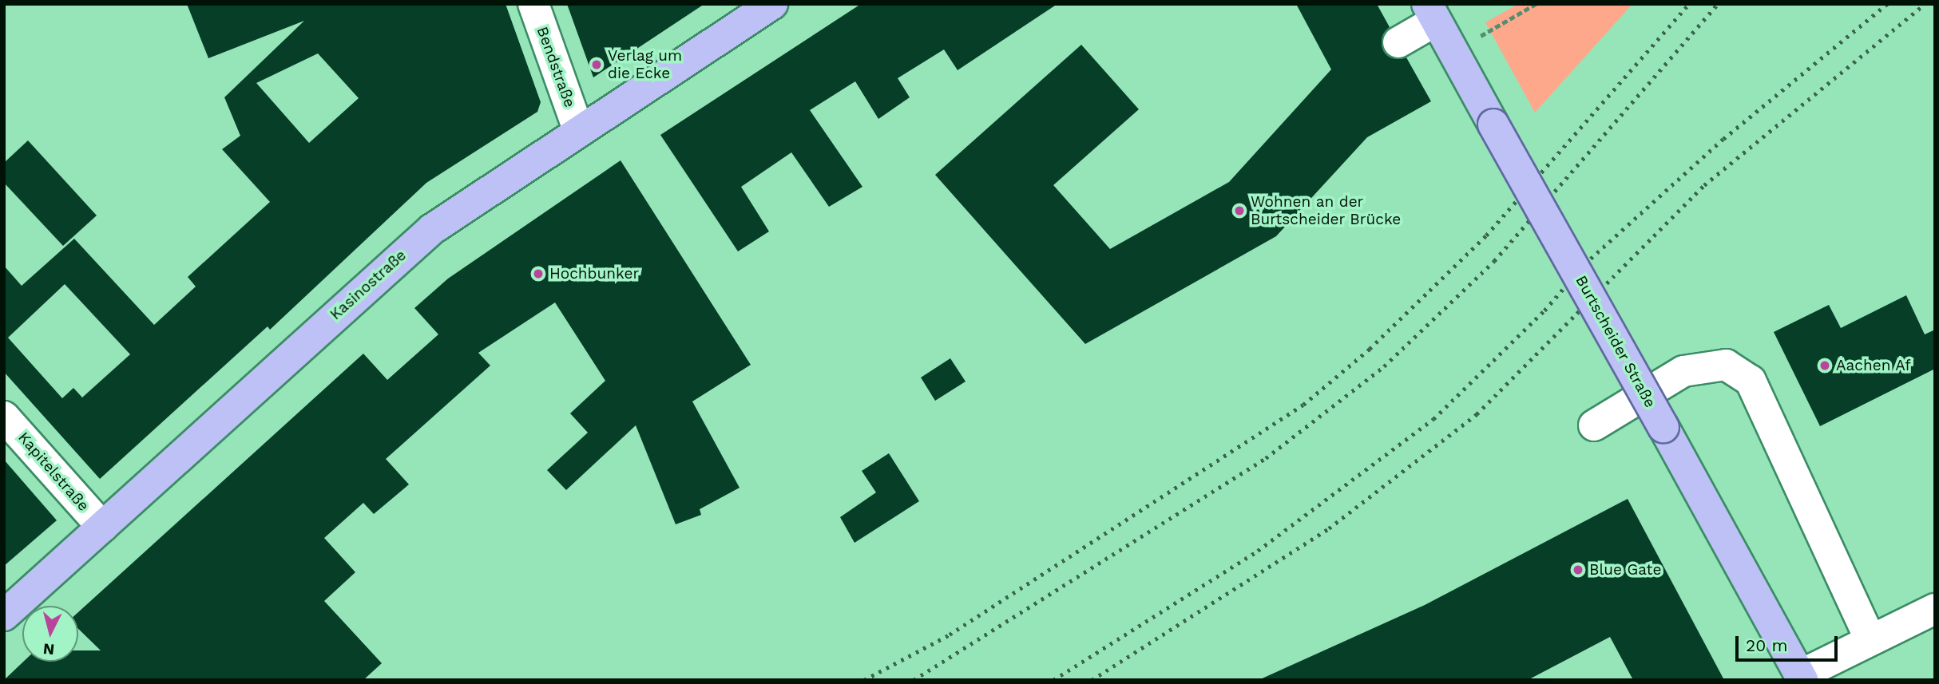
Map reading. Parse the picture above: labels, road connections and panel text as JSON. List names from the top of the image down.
{
  "streets": {
    "main road": ["Kasinostraße", "Burtscheider Straße"],
    "street": ["Bendstraße", "Kapitelstraße"]
  },
  "crossings": [
    ["Bendstraße", "Kasinostraße"],
    ["Kasinostraße", "Kapitelstraße"]
  ],
  "places": [
    "Verlag um die Ecke",
    "Wohnen an der Burtscheider Brücke",
    "Hochbunker",
    "Aachen Af",
    "Blue Gate"
  ],
  "scale_bar": "20 m",
  "north": "bottom"
}
